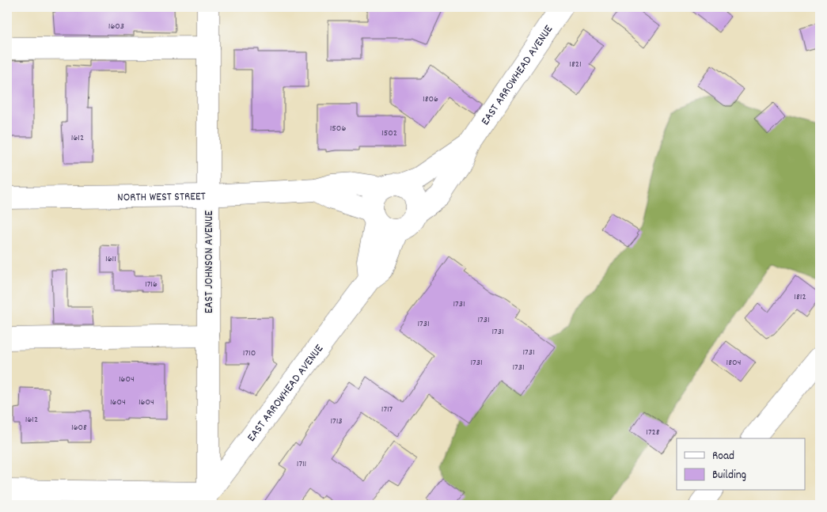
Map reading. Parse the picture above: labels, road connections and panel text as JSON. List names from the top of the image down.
{
  "streets": {
    "street": ["EAST ARROWHEAD AVENUE", "NORTH WEST STREET", "EAST JOHNSON AVENUE"]
  },
  "crossings": [
    ["EAST ARROWHEAD AVENUE", "NORTH WEST STREET"],
    ["EAST ARROWHEAD AVENUE", "EAST JOHNSON AVENUE"],
    ["NORTH WEST STREET", "EAST JOHNSON AVENUE"]
  ],
  "house_numbers": [
    "1603",
    "1821",
    "1806",
    "1506",
    "1502",
    "1612",
    "1611",
    "1716",
    "1812",
    "1731",
    "1731",
    "1731",
    "1731",
    "1731",
    "1710",
    "1731",
    "1804",
    "1731",
    "1604",
    "1604",
    "1604",
    "1717",
    "1612",
    "1713",
    "1608",
    "1728",
    "1711"
  ],
  "legend": ["Road", "Building"]
}
